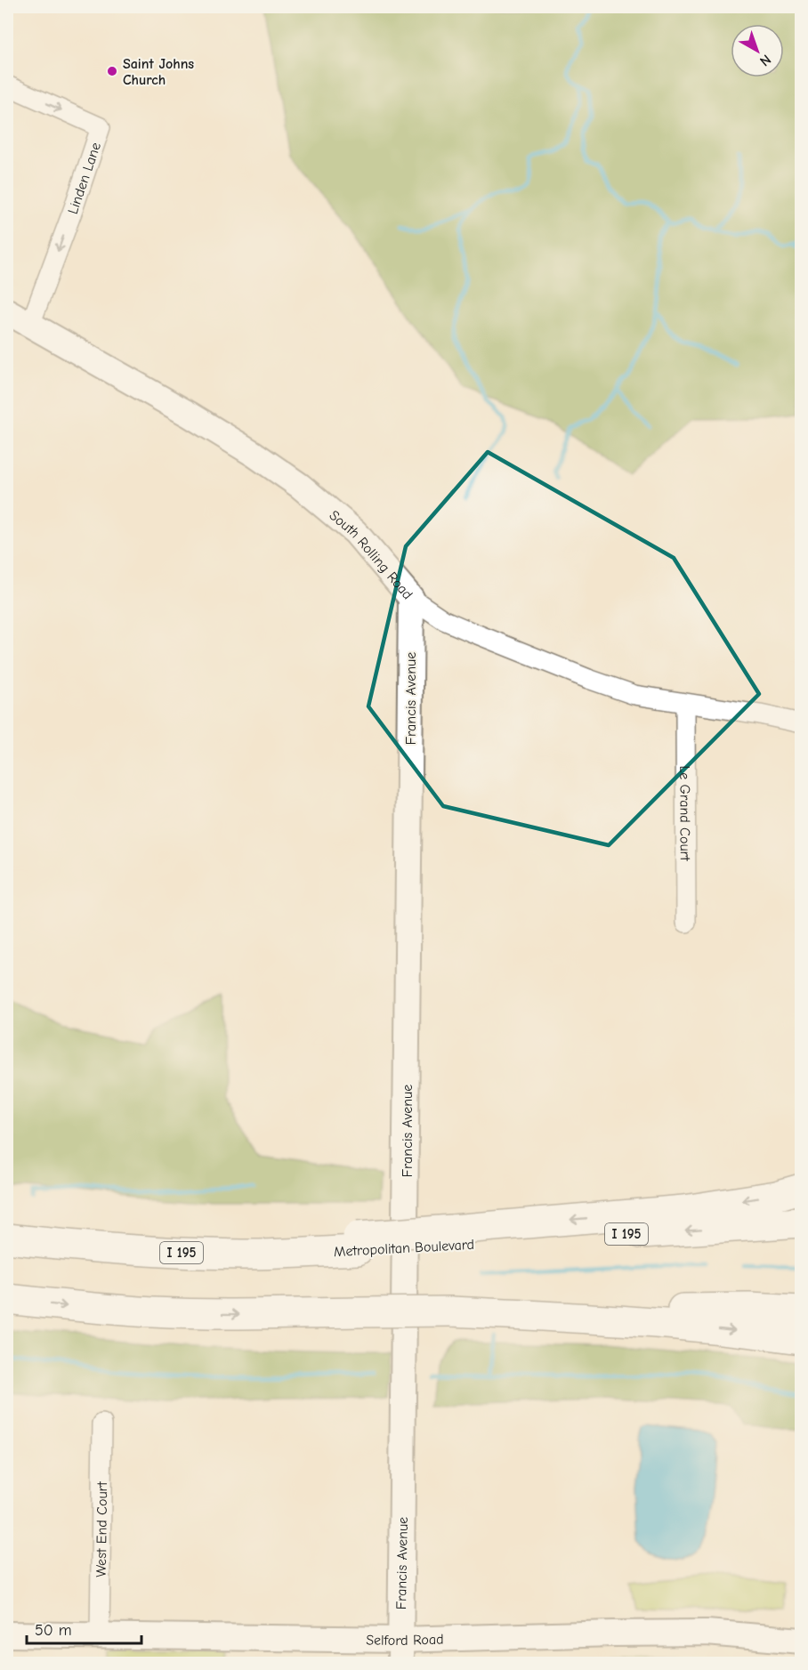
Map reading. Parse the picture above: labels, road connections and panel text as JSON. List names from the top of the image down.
{
  "streets": {
    "highway": ["I 195", "Metropolitan Boulevard"],
    "street": [
      "Linden Lane",
      "South Rolling Road",
      "Francis Avenue",
      "Le Grand Court",
      "West End Court",
      "Selford Road"
    ]
  },
  "crossings": [
    ["Linden Lane", "South Rolling Road"],
    ["South Rolling Road", "Francis Avenue"],
    ["South Rolling Road", "Le Grand Court"],
    ["Francis Avenue", "Selford Road"],
    ["West End Court", "Selford Road"]
  ],
  "places": ["Saint Johns Church"],
  "scale_bar": "50 m",
  "north": "bottom right"
}
